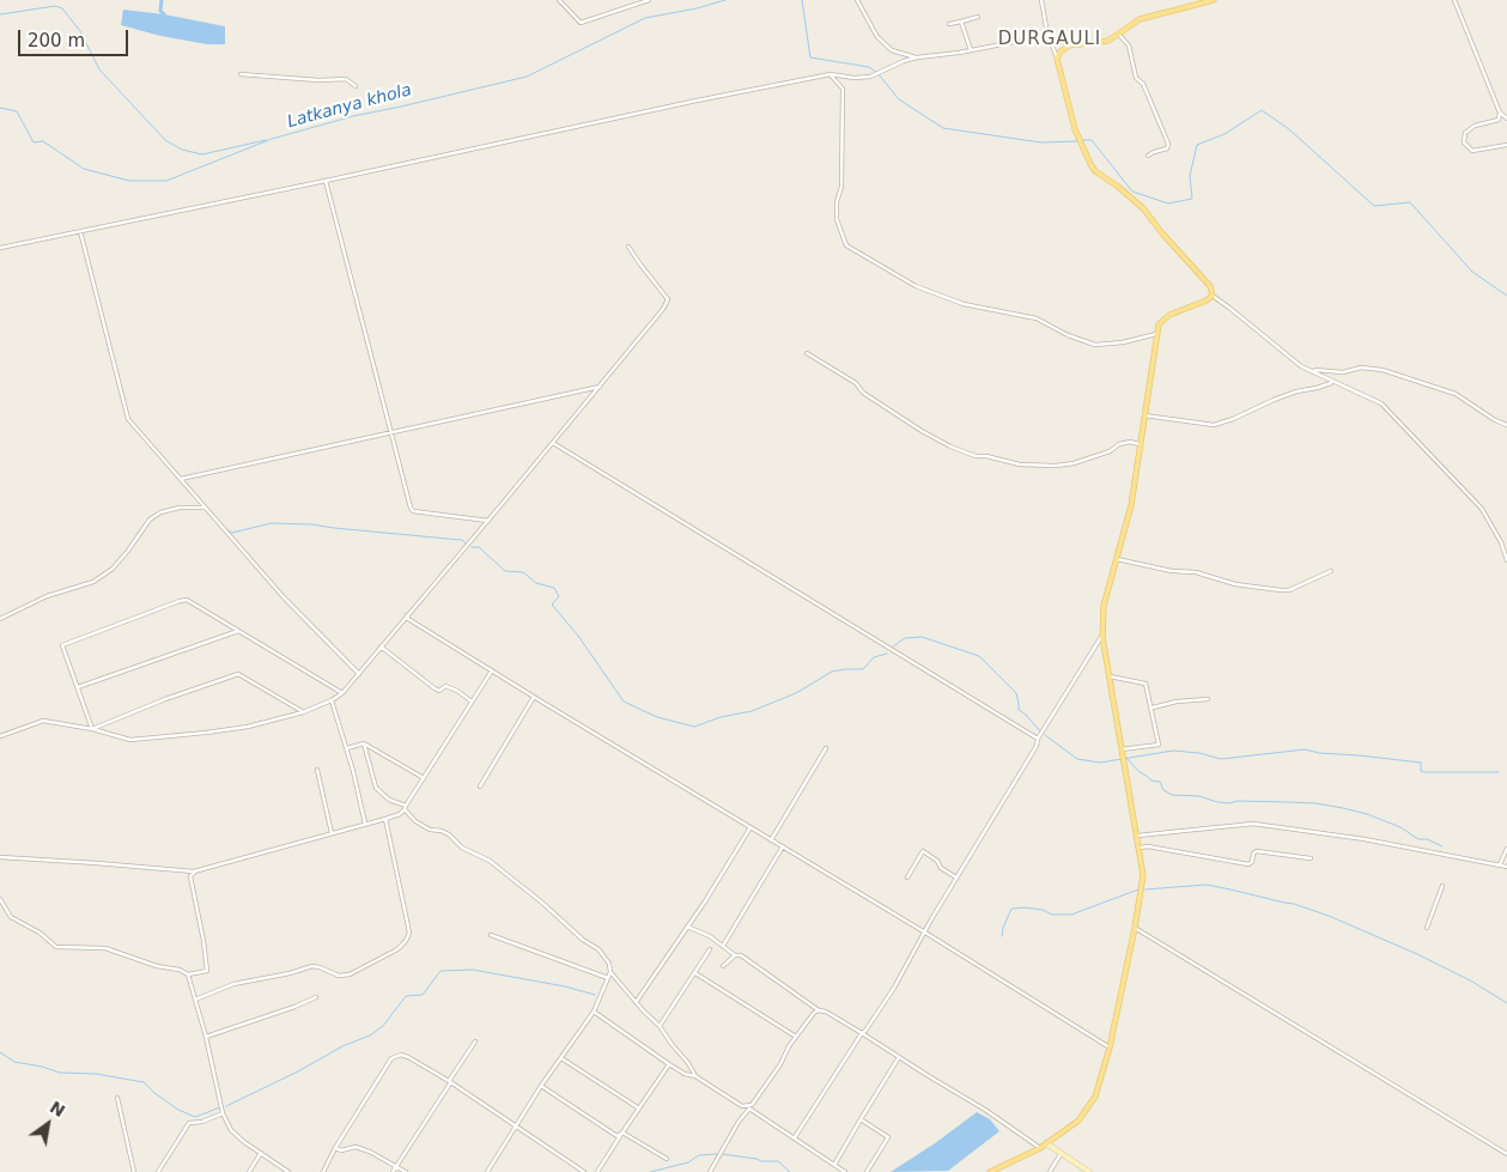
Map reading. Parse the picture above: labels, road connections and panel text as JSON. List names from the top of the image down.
{
  "districts": ["DURGAULI"],
  "water": ["Latkanya khola"],
  "scale_bar": "200 m",
  "north": "top right"
}
